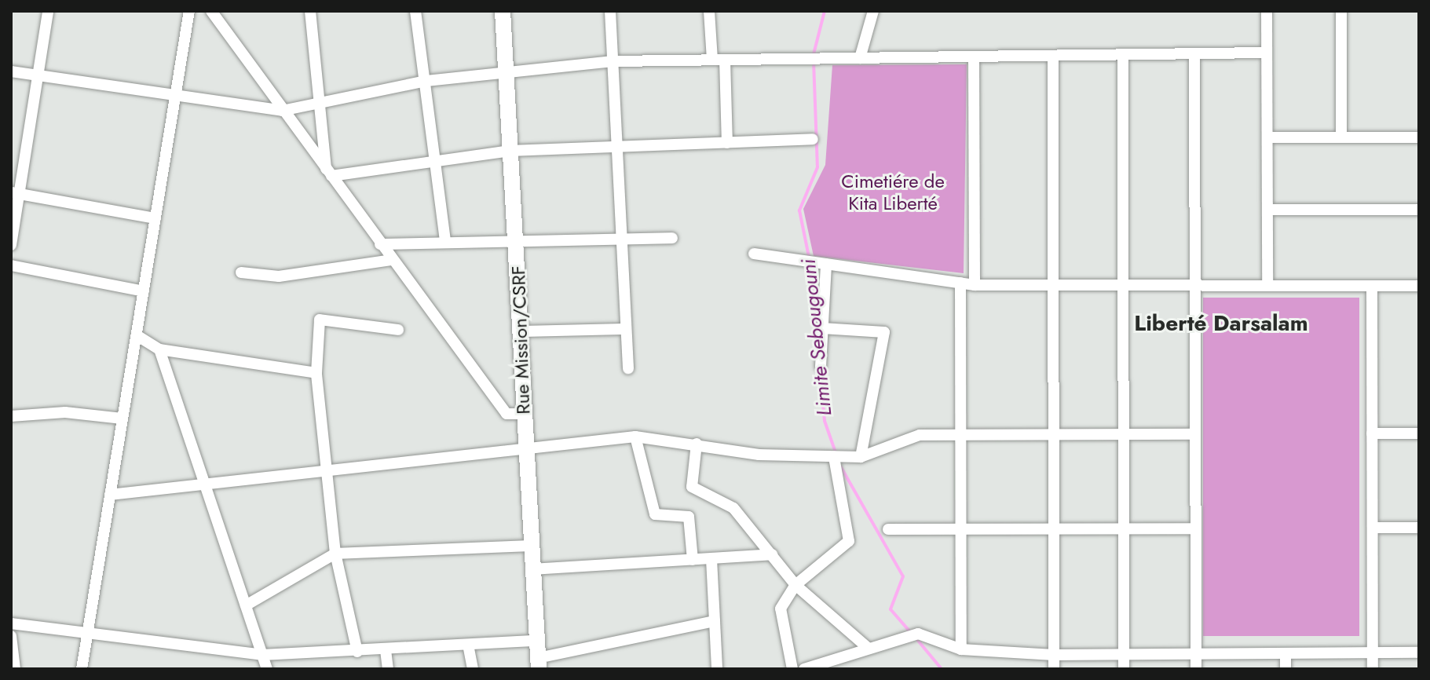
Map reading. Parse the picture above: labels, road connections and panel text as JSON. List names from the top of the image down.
{
  "streets": {
    "main road": ["Rue Mission/CSRF"]
  },
  "districts": ["Liberté Darsalam"],
  "water": ["Limite Sebougouni"],
  "parks": ["Cimetiére de Kita Liberté"]
}
